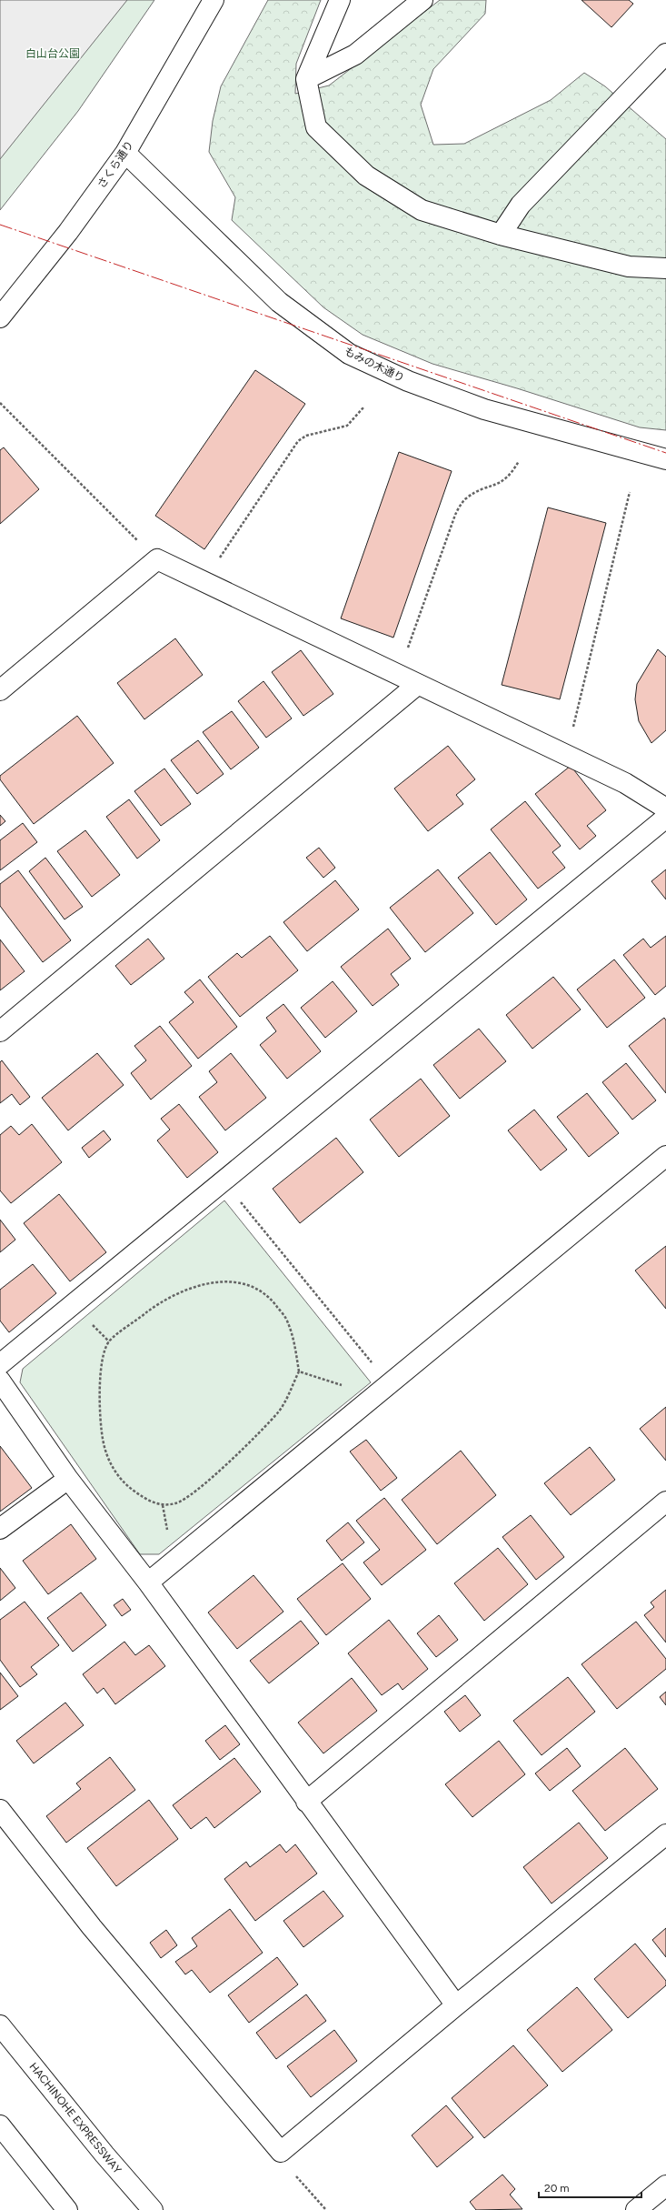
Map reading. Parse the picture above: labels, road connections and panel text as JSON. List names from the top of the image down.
{
  "streets": {
    "main road": ["さくら通り", "もみの木通り", "HACHINOHE EXPRESSWAY"]
  },
  "crossings": [
    ["さくら通り", "もみの木通り"]
  ],
  "parks": ["白山台公園"],
  "scale_bar": "20 m"
}
